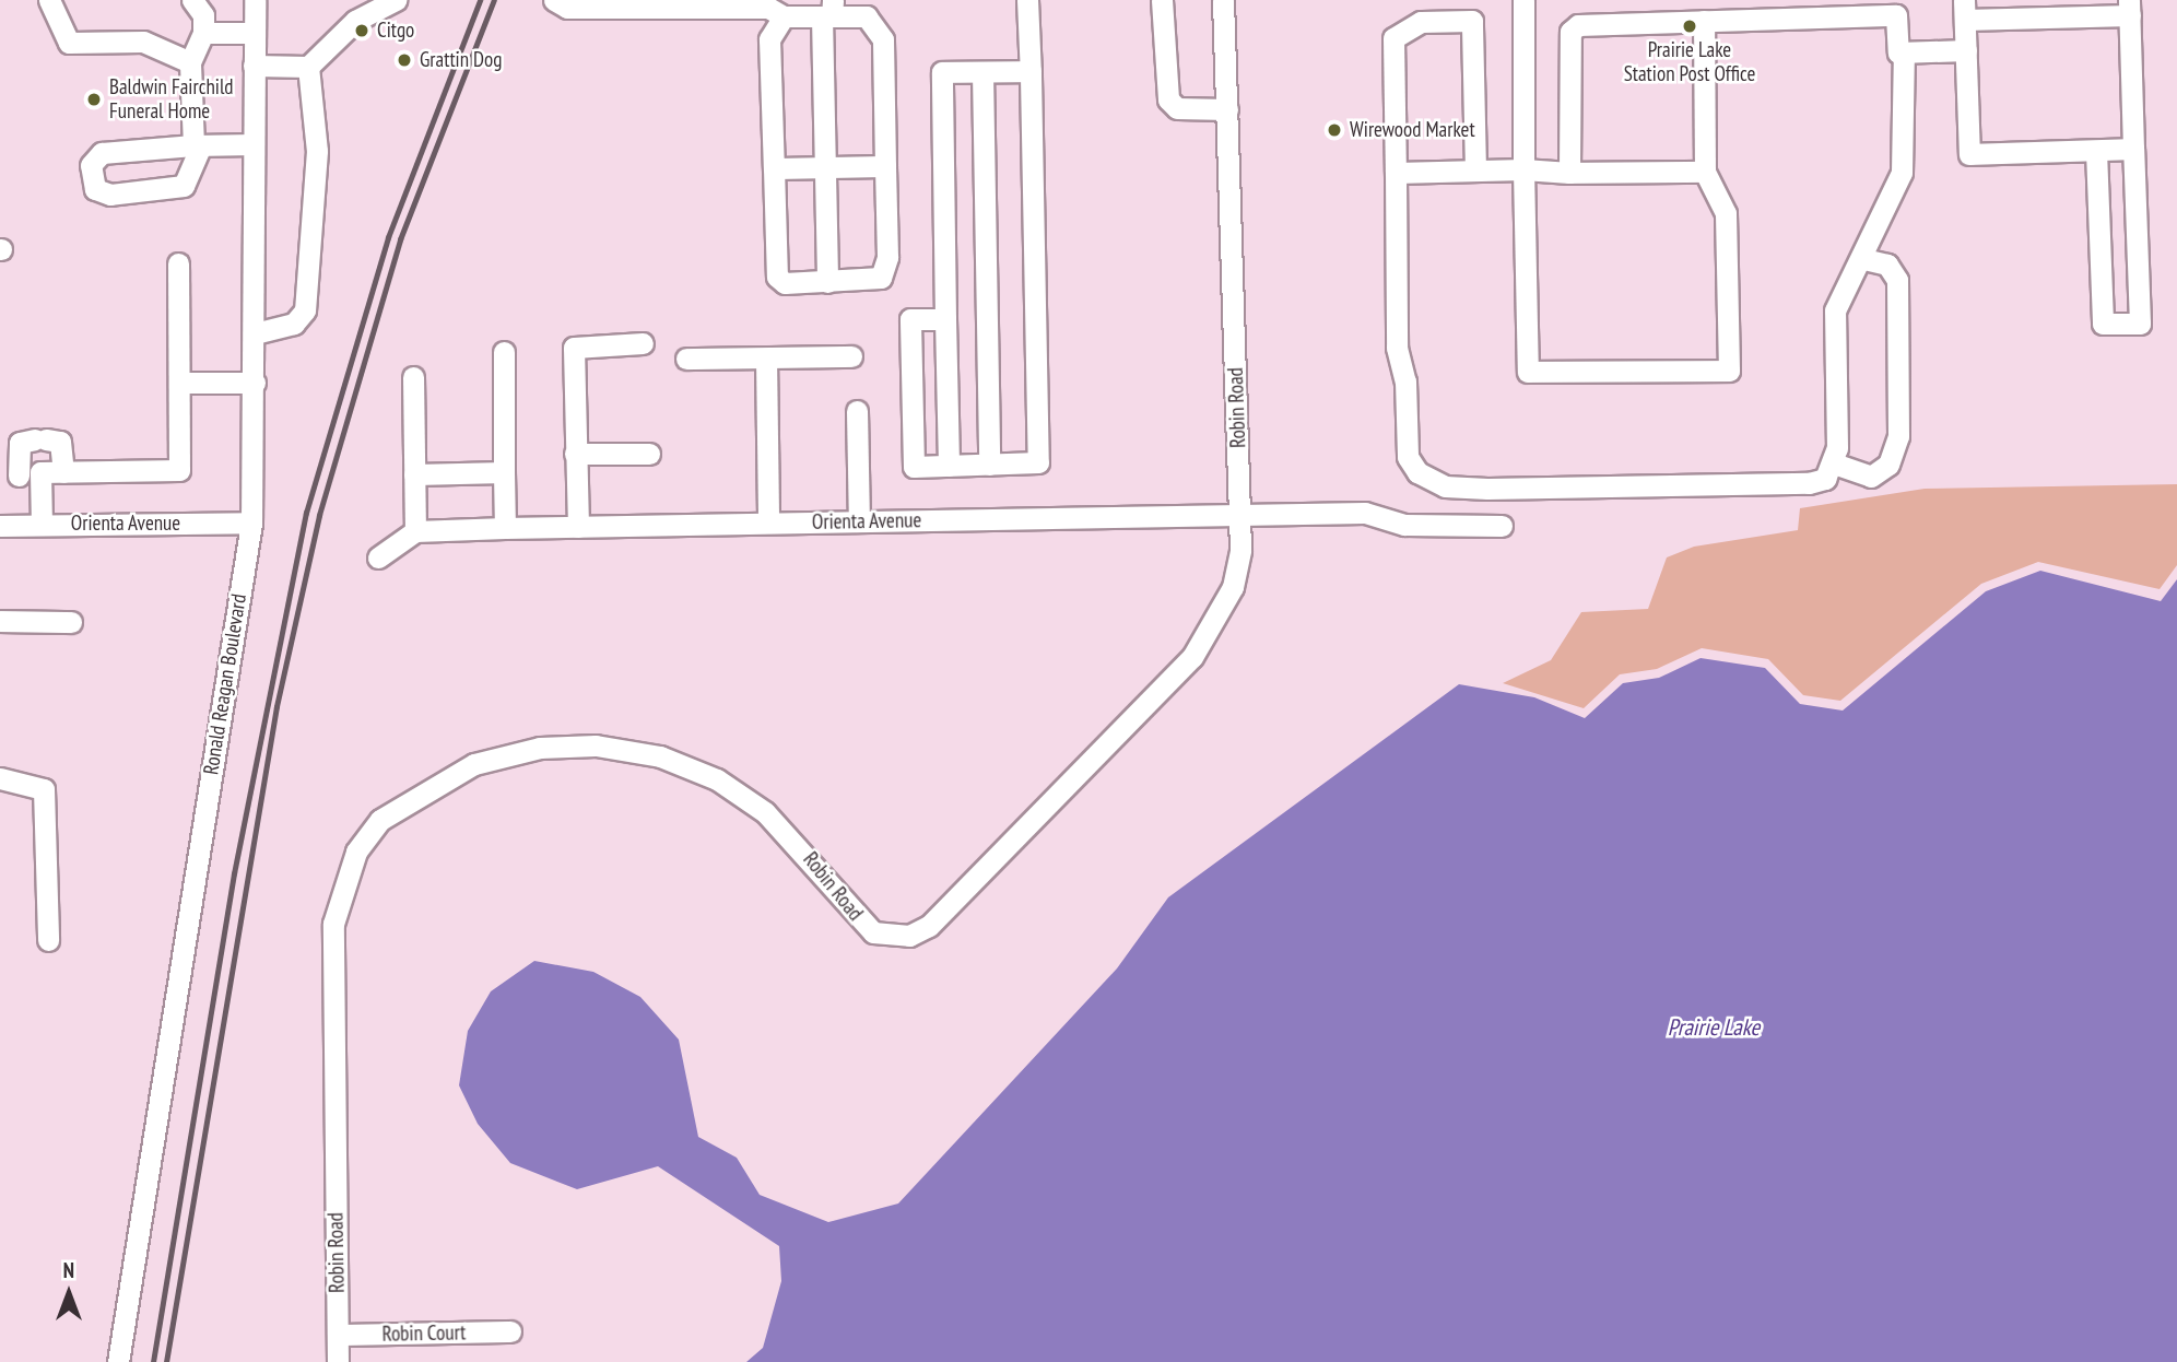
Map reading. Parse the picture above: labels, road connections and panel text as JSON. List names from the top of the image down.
{
  "streets": {
    "street": [
      "Robin Road",
      "Orienta Avenue",
      "Ronald Reagan Boulevard",
      "Robin Court"
    ]
  },
  "crossings": [
    ["Robin Road", "Orienta Avenue"],
    ["Robin Road", "Robin Court"],
    ["Orienta Avenue", "Ronald Reagan Boulevard"]
  ],
  "water": ["Prairie Lake"],
  "places": [
    "Prairie Lake Station Post Office",
    "Citgo",
    "Grattin Dog",
    "Baldwin Fairchild Funeral Home",
    "Wirewood Market"
  ],
  "north": "top"
}
